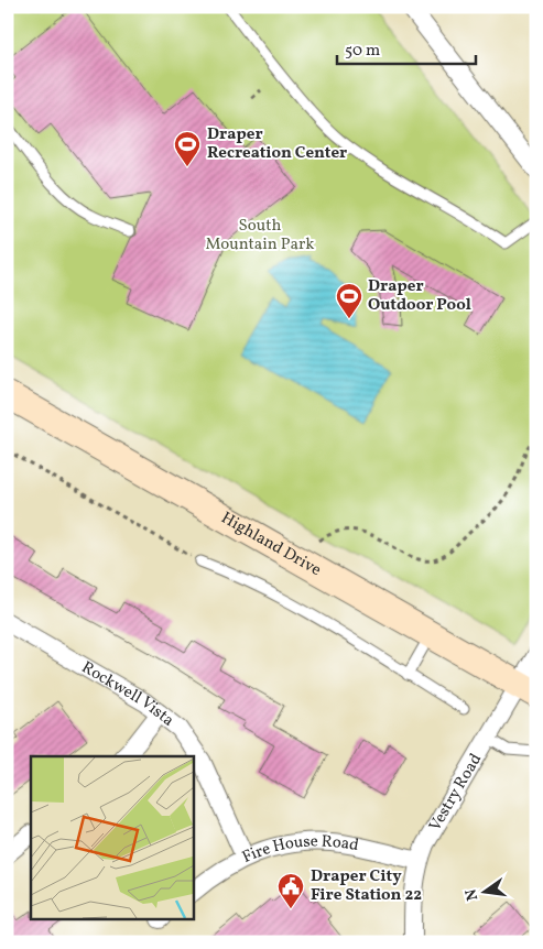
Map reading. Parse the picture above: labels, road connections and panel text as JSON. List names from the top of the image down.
{
  "streets": {
    "main road": ["Highland Drive"],
    "street": ["Rockwell Vista", "Vestry Road", "Fire House Road"]
  },
  "crossings": [
    ["Highland Drive", "Vestry Road"],
    ["Rockwell Vista", "Fire House Road"],
    ["Vestry Road", "Fire House Road"]
  ],
  "parks": ["South Mountain Park"],
  "places": {
    "sports": ["Draper Recreation Center", "Draper Outdoor Pool"],
    "public building": ["Draper City Fire Station 22"]
  },
  "scale_bar": "50 m",
  "north": "left"
}
